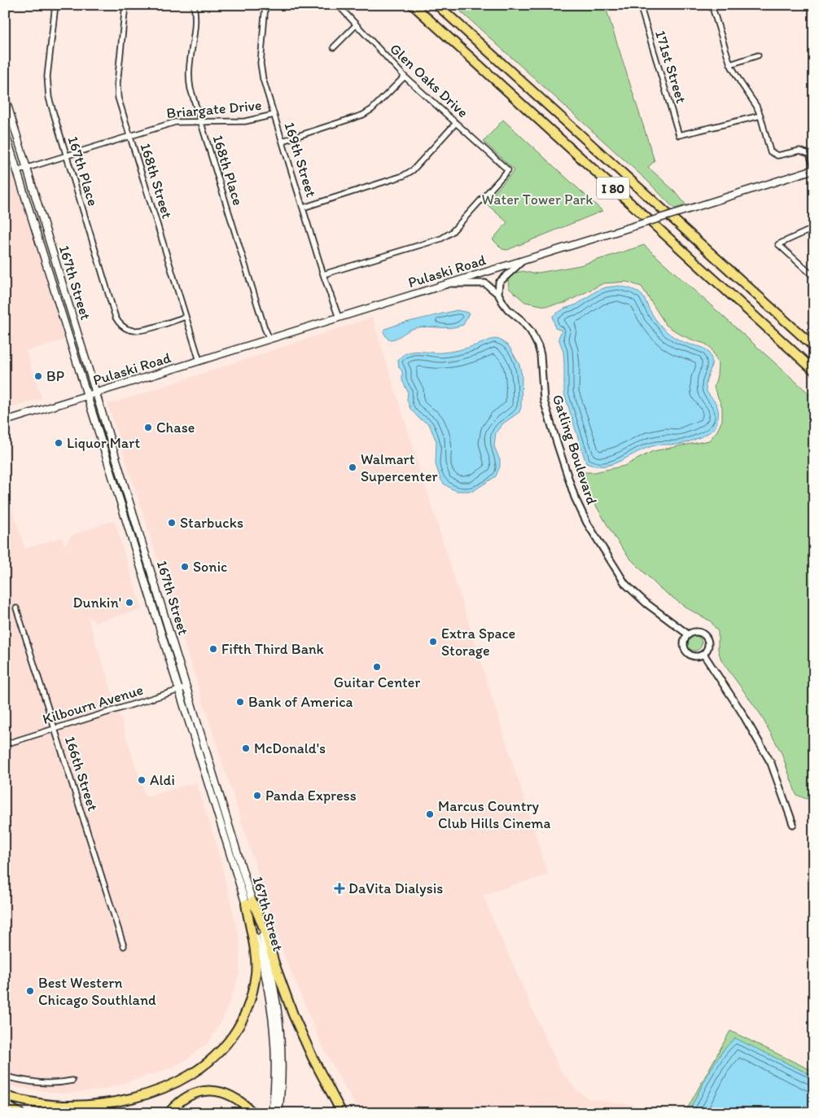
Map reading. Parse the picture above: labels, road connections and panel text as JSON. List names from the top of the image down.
{
  "streets": {
    "highway": ["I 80"],
    "main road": ["Pulaski Road", "167th Street"],
    "street": [
      "171st Street",
      "Glen Oaks Drive",
      "Briargate Drive",
      "169th Street",
      "168th Place",
      "167th Place",
      "168th Street",
      "Gatling Boulevard",
      "Kilbourn Avenue",
      "166th Street"
    ]
  },
  "crossings": [
    ["Glen Oaks Drive", "169th Street"],
    ["Briargate Drive", "169th Street"],
    ["Briargate Drive", "168th Place"],
    ["Briargate Drive", "167th Place"],
    ["Briargate Drive", "168th Street"],
    ["Briargate Drive", "167th Street"],
    ["169th Street", "Pulaski Road"],
    ["168th Place", "Pulaski Road"],
    ["167th Place", "168th Street"],
    ["168th Street", "Pulaski Road"],
    ["Pulaski Road", "167th Street"],
    ["Pulaski Road", "Gatling Boulevard"],
    ["167th Street", "Kilbourn Avenue"],
    ["Kilbourn Avenue", "166th Street"]
  ],
  "parks": ["Water Tower Park"],
  "places": {
    "other": [
      "BP",
      "Chase",
      "Liquor Mart",
      "Walmart Supercenter",
      "Starbucks",
      "Sonic",
      "Dunkin'",
      "Extra Space Storage",
      "Fifth Third Bank",
      "Guitar Center",
      "Bank of America",
      "McDonald's",
      "Aldi",
      "Panda Express",
      "Marcus Country Club Hills Cinema",
      "Best Western Chicago Southland"
    ],
    "health": ["DaVita Dialysis"]
  }
}
